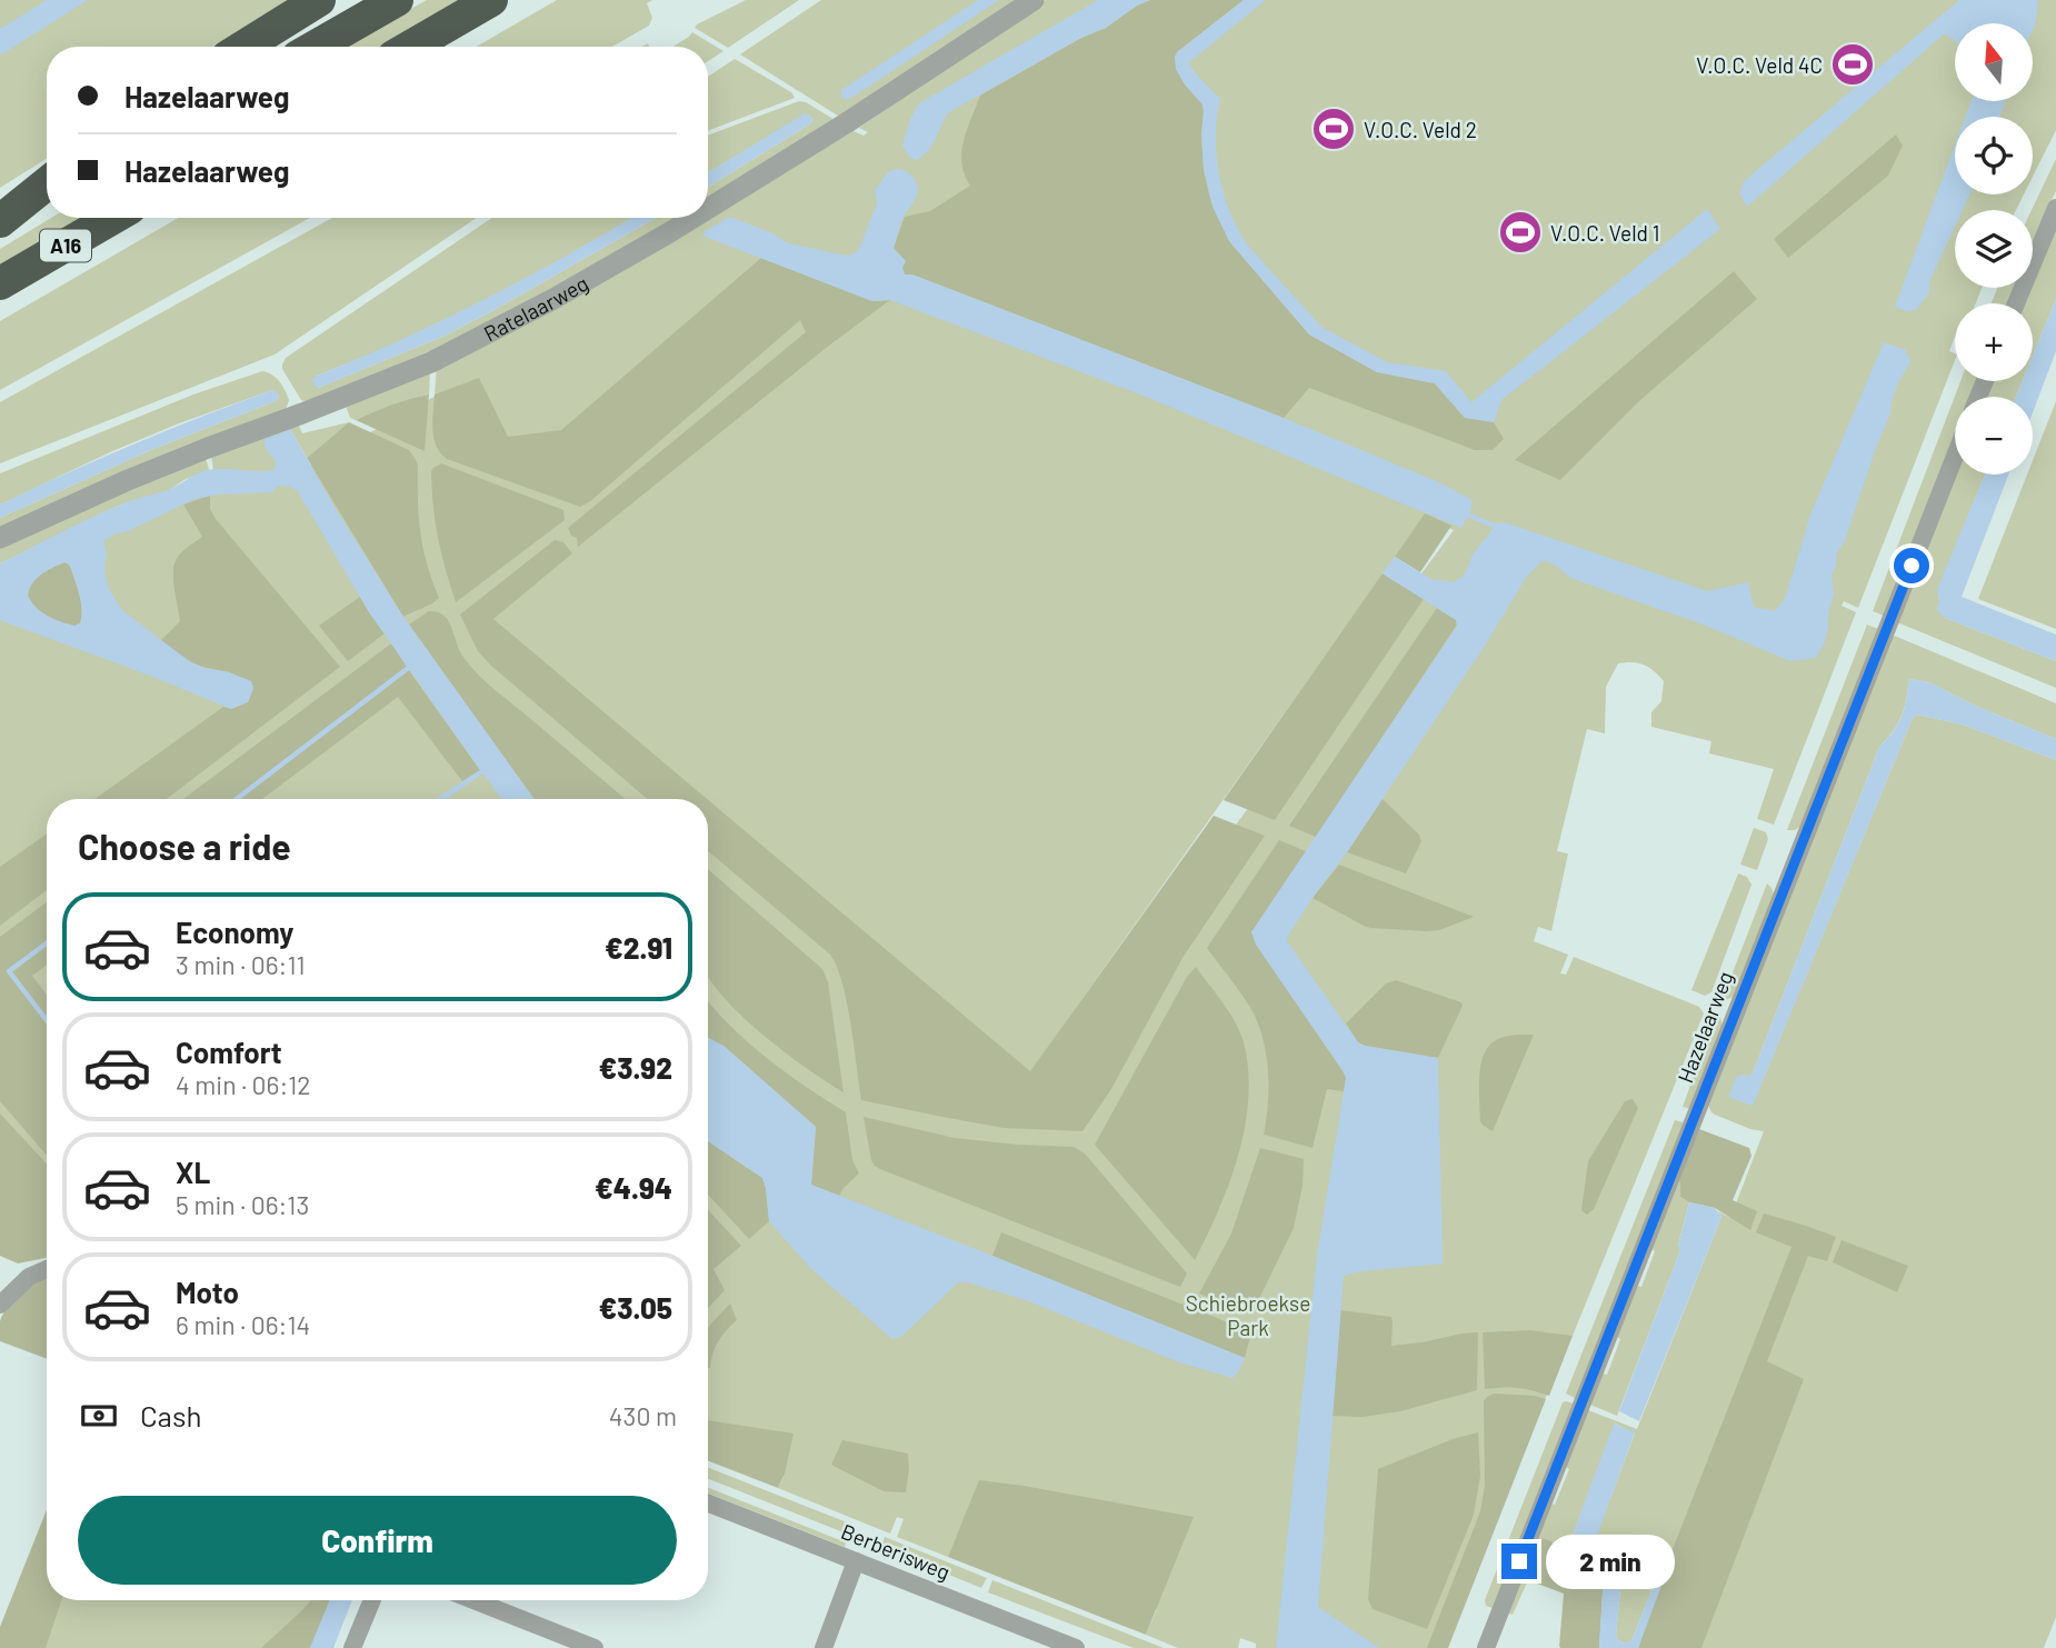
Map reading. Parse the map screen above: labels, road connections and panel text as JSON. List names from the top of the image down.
{
  "streets": {
    "highway": ["A16"],
    "street": ["Ratelaarweg", "Hazelaarweg", "Berberisweg"]
  },
  "parks": ["Schiebroekse Park"],
  "places": {
    "sports": ["V.O.C. Veld 4C", "V.O.C. Veld 2", "V.O.C. Veld 1"]
  },
  "north": "top",
  "page": {
    "map_buttons": ["+", "−"],
    "banner": ["Hazelaarweg", "Hazelaarweg"],
    "heading": "Choose a ride",
    "list": [
      {
        "name": "Economy",
        "note": "3 min · 06:11",
        "value": "€2.91"
      },
      {
        "name": "Comfort",
        "note": "4 min · 06:12",
        "value": "€3.92"
      },
      {
        "name": "XL",
        "note": "5 min · 06:13",
        "value": "€4.94"
      },
      {
        "name": "Moto",
        "note": "6 min · 06:14",
        "value": "€3.05"
      }
    ],
    "pay": ["Cash", "430 m"],
    "buttons": "Confirm",
    "bubble": "2 min"
  }
}
